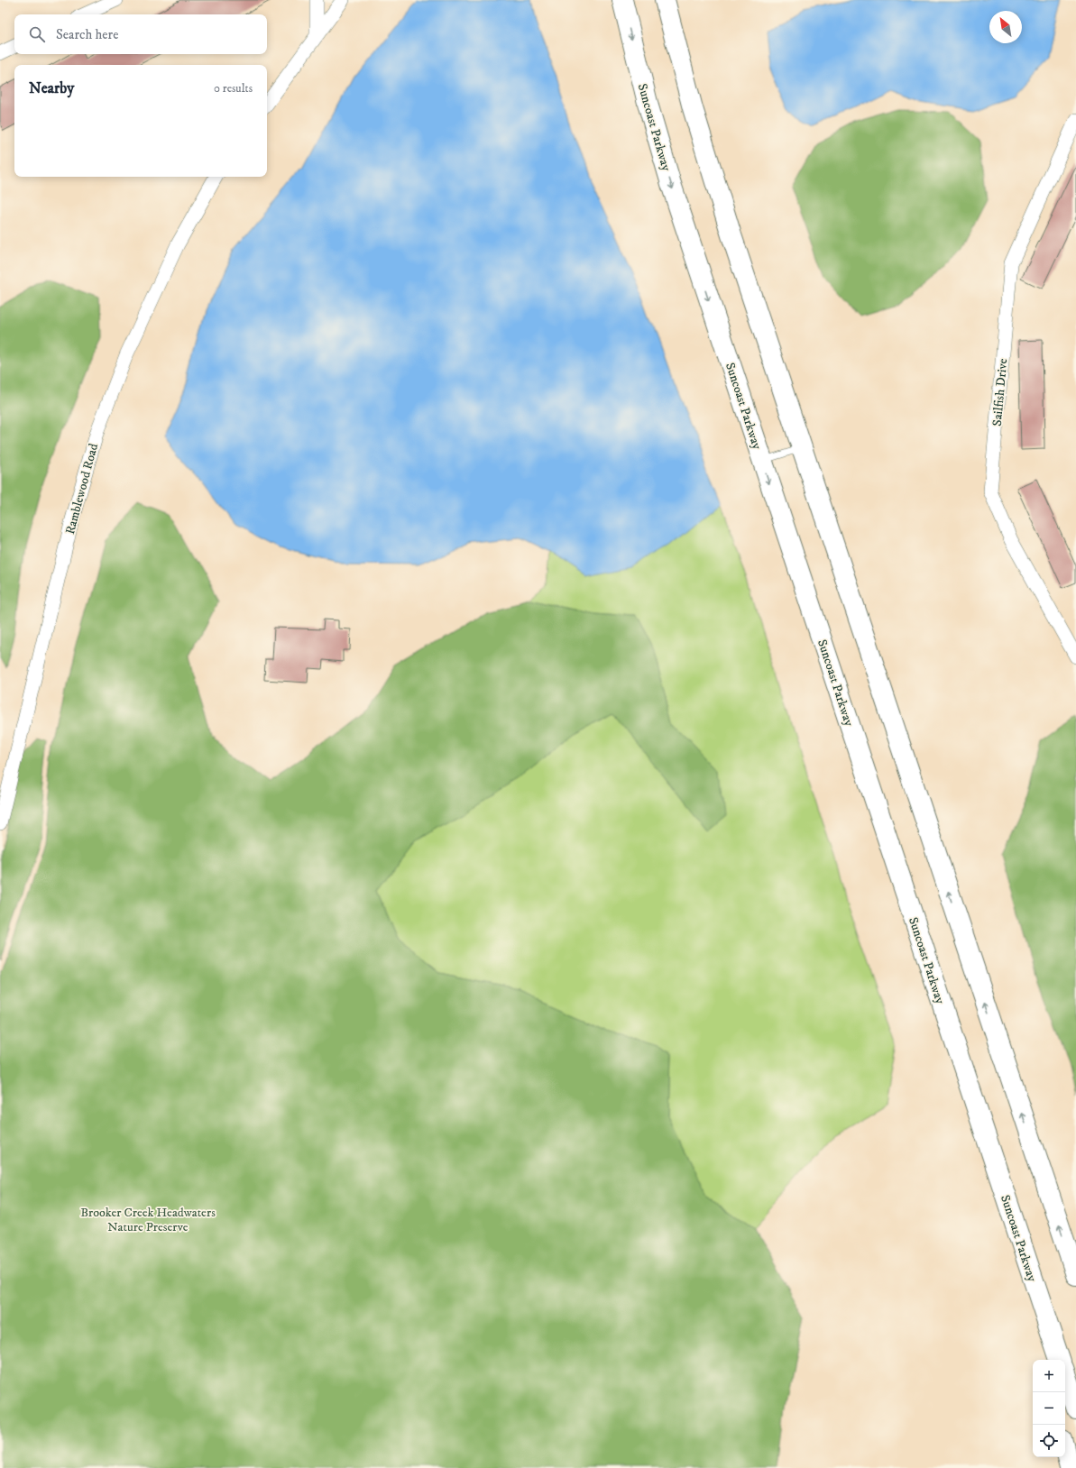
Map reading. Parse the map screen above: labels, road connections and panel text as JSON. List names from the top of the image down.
{
  "streets": {
    "highway": ["Suncoast Parkway"],
    "street": ["Sailfish Drive", "Ramblewood Road"]
  },
  "parks": ["Brooker Creek Headwaters Nature Preserve"],
  "north": "top left",
  "page": {
    "search": "Search here",
    "heading": ["Nearby", "0 results"],
    "map_buttons": ["+", "−"]
  }
}
